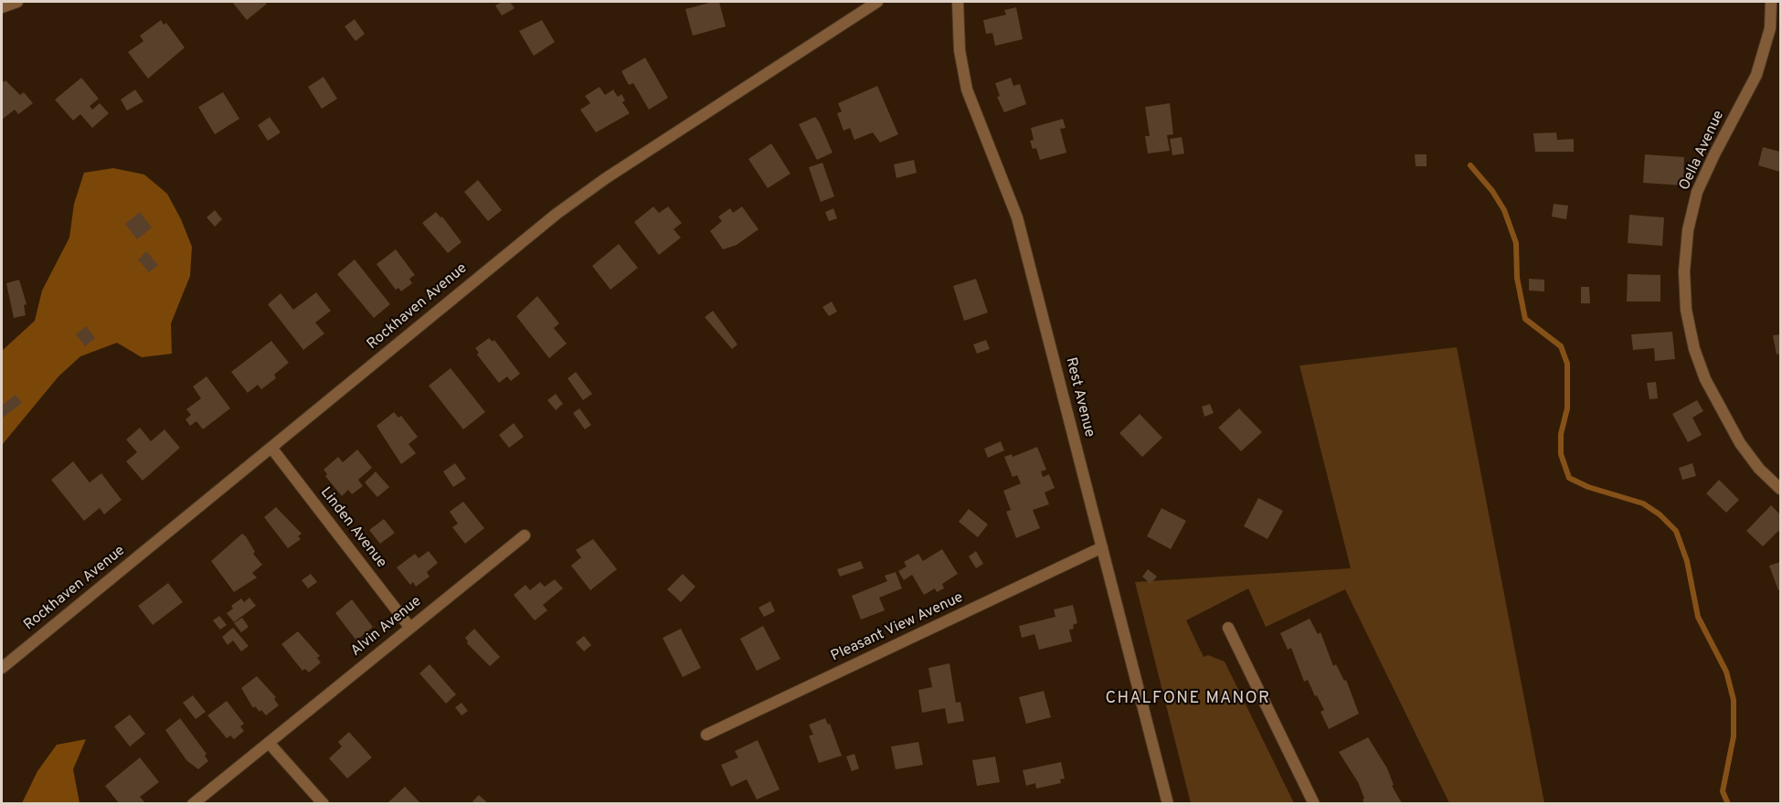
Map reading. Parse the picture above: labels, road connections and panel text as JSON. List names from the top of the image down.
{
  "streets": {
    "street": [
      "Oella Avenue",
      "Rockhaven Avenue",
      "Rest Avenue",
      "Linden Avenue",
      "Alvin Avenue",
      "Pleasant View Avenue"
    ]
  },
  "crossings": [
    ["Rockhaven Avenue", "Linden Avenue"],
    ["Rest Avenue", "Pleasant View Avenue"],
    ["Linden Avenue", "Alvin Avenue"]
  ],
  "districts": ["CHALFONE MANOR"]
}
